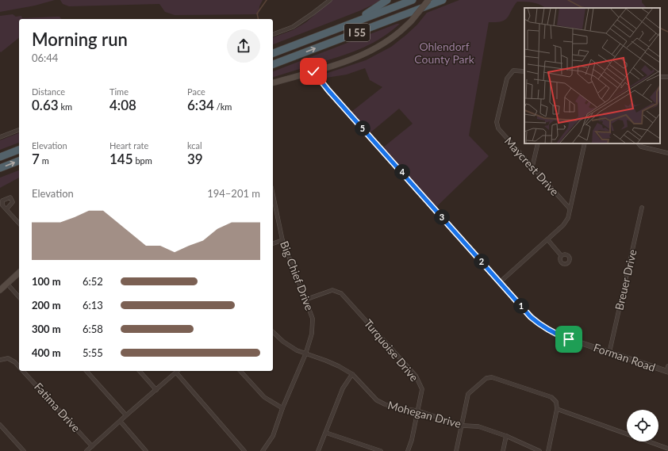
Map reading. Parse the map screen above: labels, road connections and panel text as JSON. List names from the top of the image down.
{
  "streets": {
    "highway": ["I 55"],
    "street": [
      "Maycrest Drive",
      "Big Chief Drive",
      "Breuer Drive",
      "Turquoise Drive",
      "Forman Road",
      "Fatima Drive",
      "Mohegan Drive"
    ]
  },
  "crossings": [
    ["Big Chief Drive", "Turquoise Drive"],
    ["Big Chief Drive", "Mohegan Drive"],
    ["Breuer Drive", "Forman Road"],
    ["Turquoise Drive", "Mohegan Drive"]
  ],
  "parks": ["Ohlendorf County Park"],
  "page": {
    "heading": ["Morning run", "06:44"],
    "stats": [
      ["Distance", "0.63 km"],
      ["Time", "4:08"],
      ["Pace", "6:34 /km"],
      ["Elevation", "7 m"],
      ["Heart rate", "145 bpm"],
      ["kcal", "39"]
    ],
    "pins": [
      "5",
      "4",
      "3",
      "2",
      "1"
    ],
    "chart": ["Elevation", "194–201 m"],
    "list": [
      {
        "name": "100 m",
        "note": "6:52"
      },
      {
        "name": "200 m",
        "note": "6:13"
      },
      {
        "name": "300 m",
        "note": "6:58"
      },
      {
        "name": "400 m",
        "note": "5:55"
      }
    ]
  }
}
